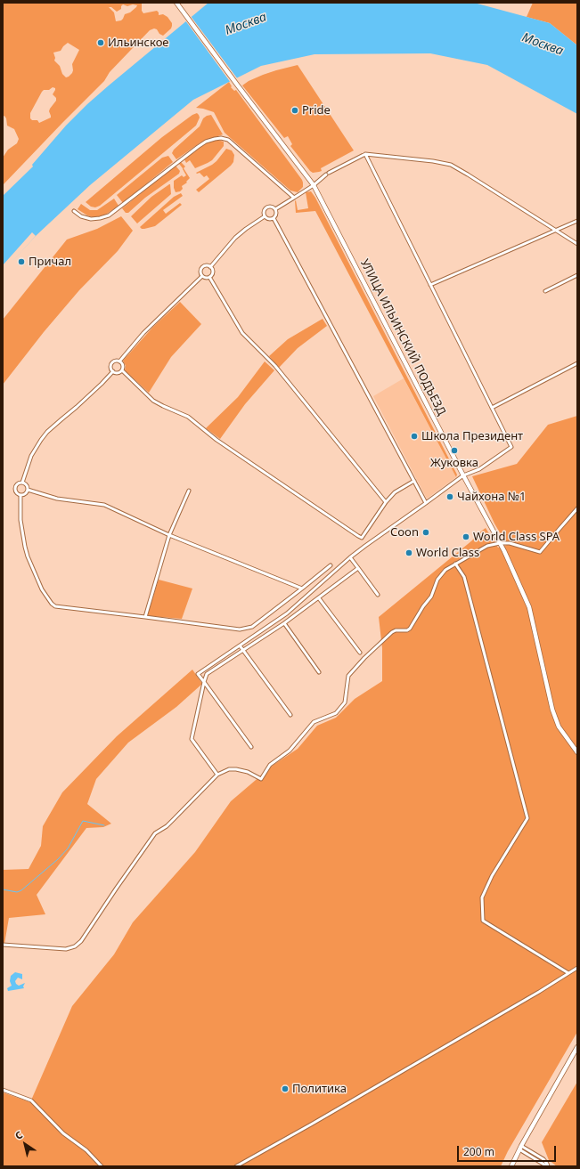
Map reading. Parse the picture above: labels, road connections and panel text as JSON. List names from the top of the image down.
{
  "streets": {
    "main road": ["УЛИЦА ИЛЬИНСКИЙ ПОДЪЕЗД"]
  },
  "water": ["Москва"],
  "places": [
    "Ильинское",
    "Pride",
    "Причал",
    "Школа Президент",
    "Жуковка",
    "Чайхона №1",
    "Coon",
    "World Class SPA",
    "World Class",
    "Политика"
  ],
  "scale_bar": "200 m",
  "north": "top left"
}
